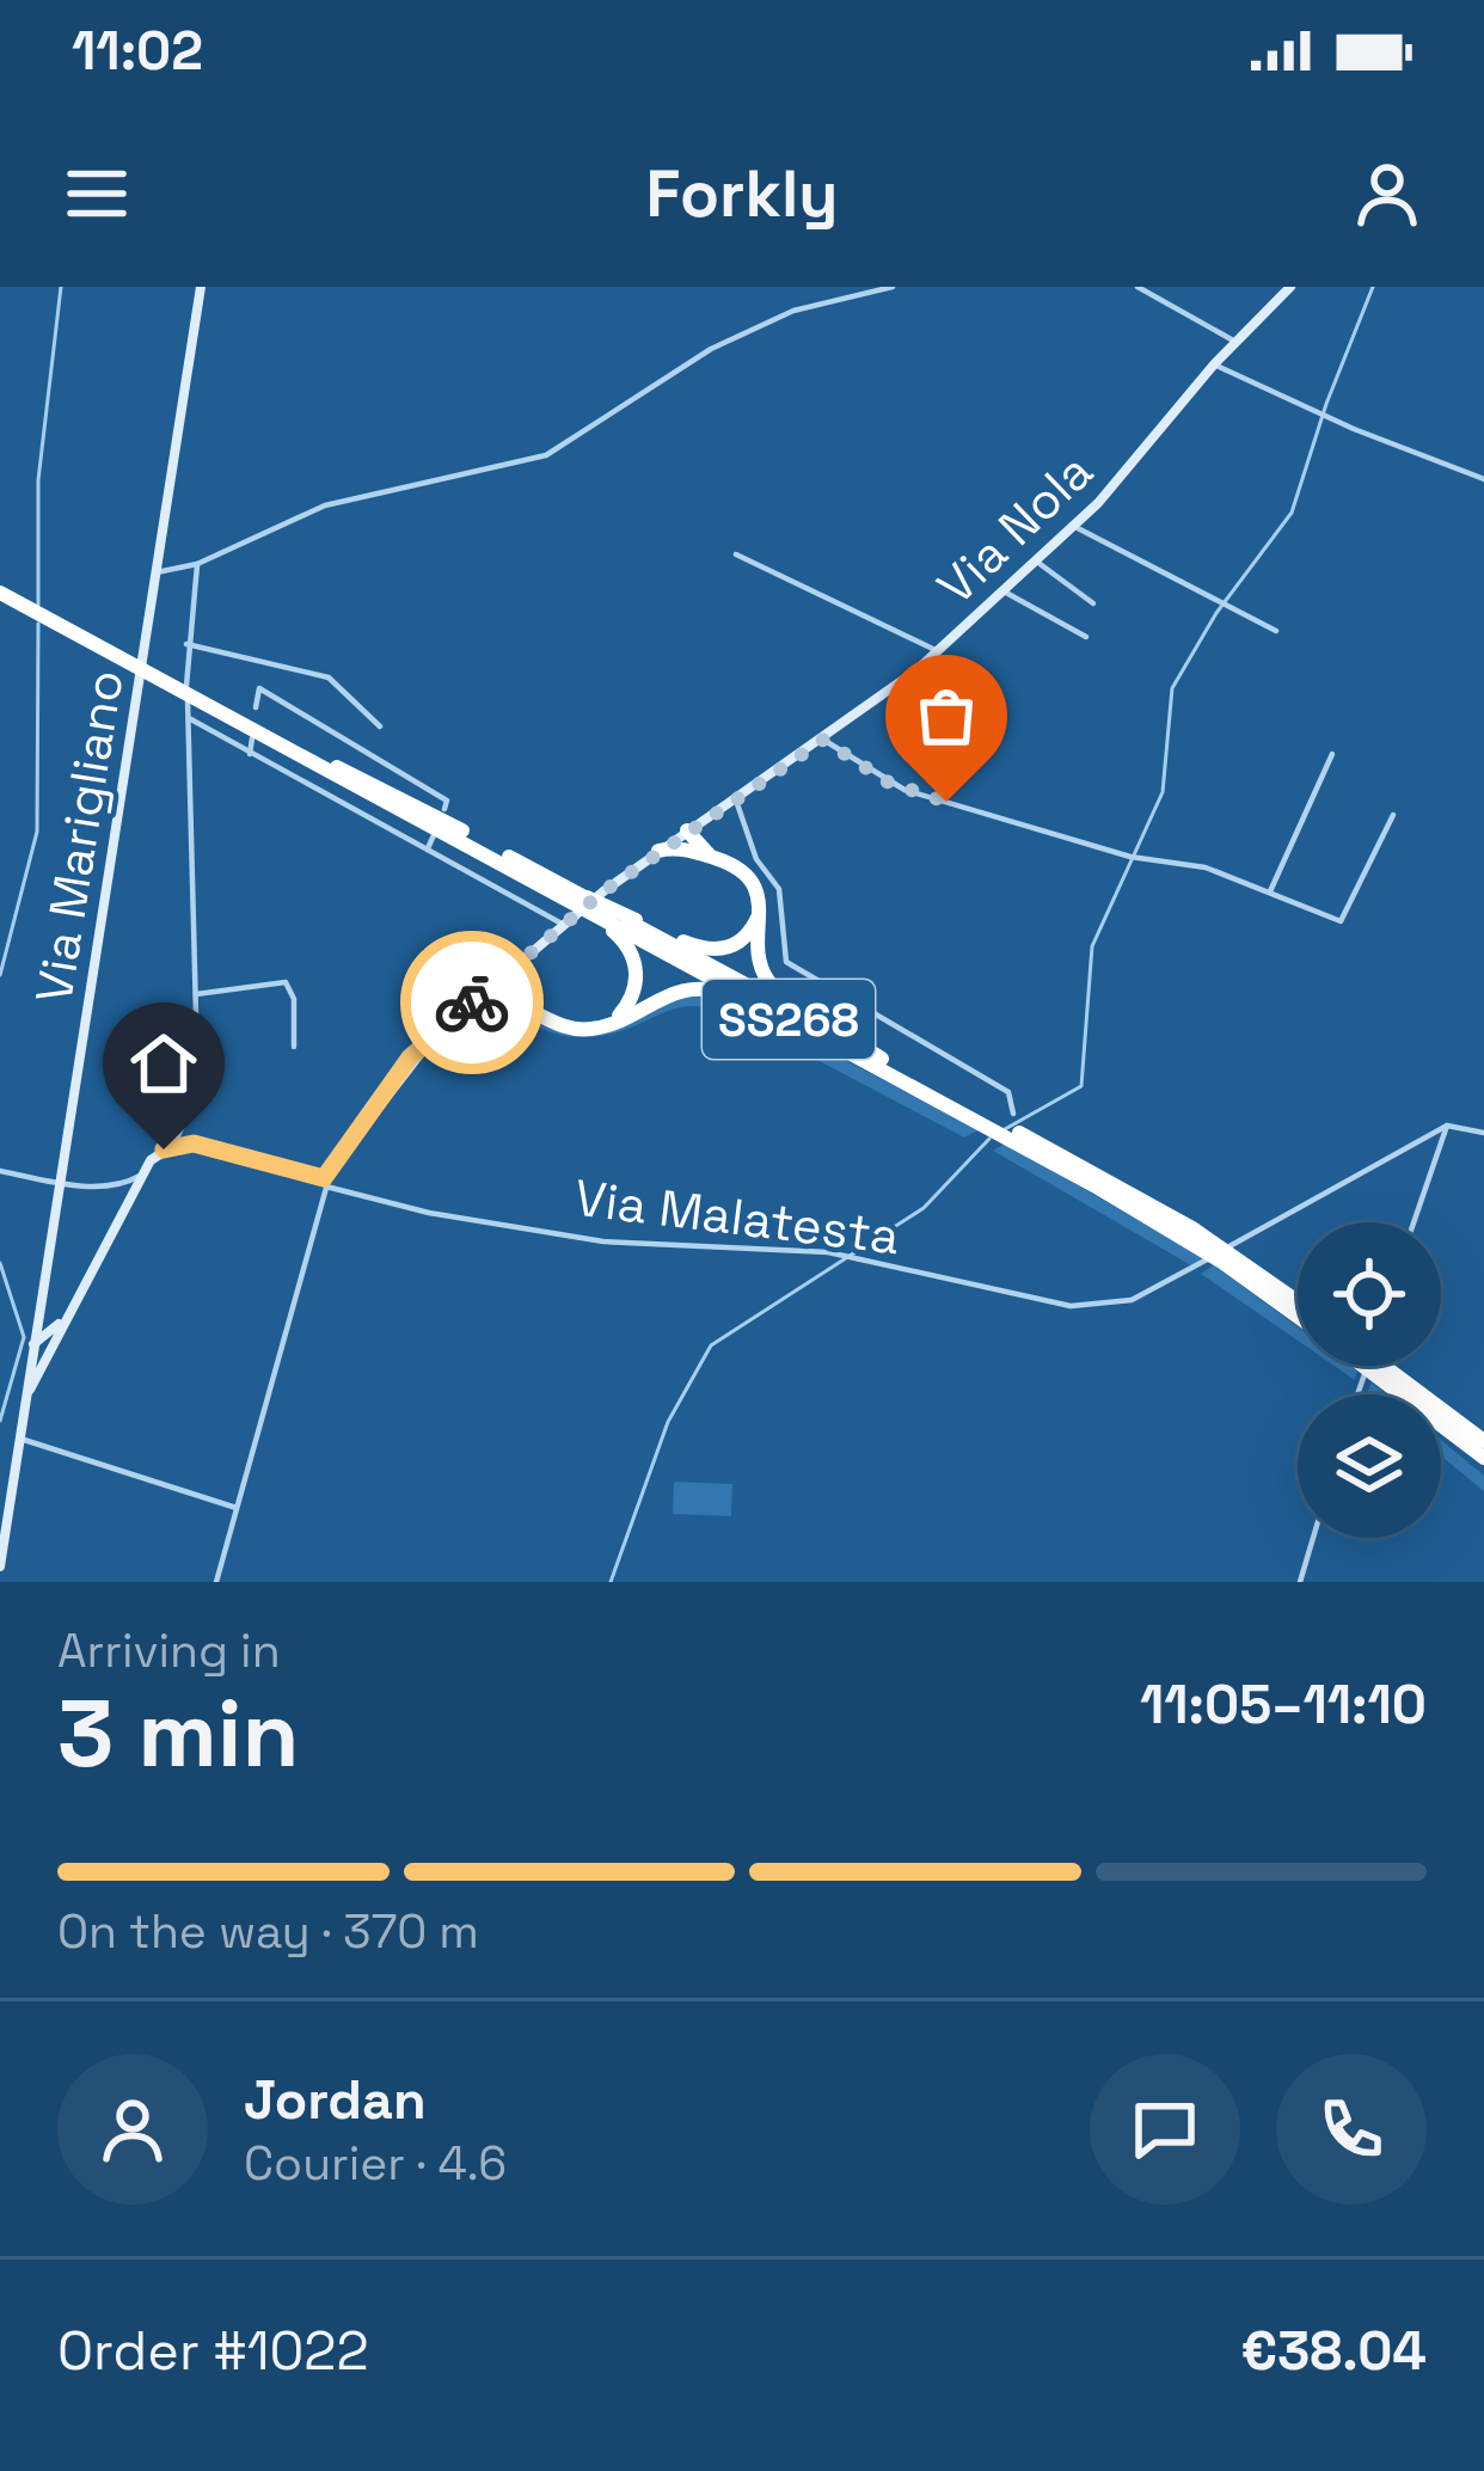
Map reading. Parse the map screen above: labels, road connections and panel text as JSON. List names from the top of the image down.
{
  "streets": {
    "highway": ["SS268"],
    "street": ["Via Nola", "Via Marigliano", "Via Malatesta"]
  },
  "crossings": [
    ["Via Nola", "SS268"]
  ],
  "page": {
    "status": "11:02",
    "header": "Forkly",
    "heading": ["3 min", "Arriving in", "11:05–11:10"],
    "panel": [
      "Jordan",
      "Courier · 4.6",
      "Order #1022",
      "€38.04"
    ],
    "bar": "On the way · 370 m"
  }
}
